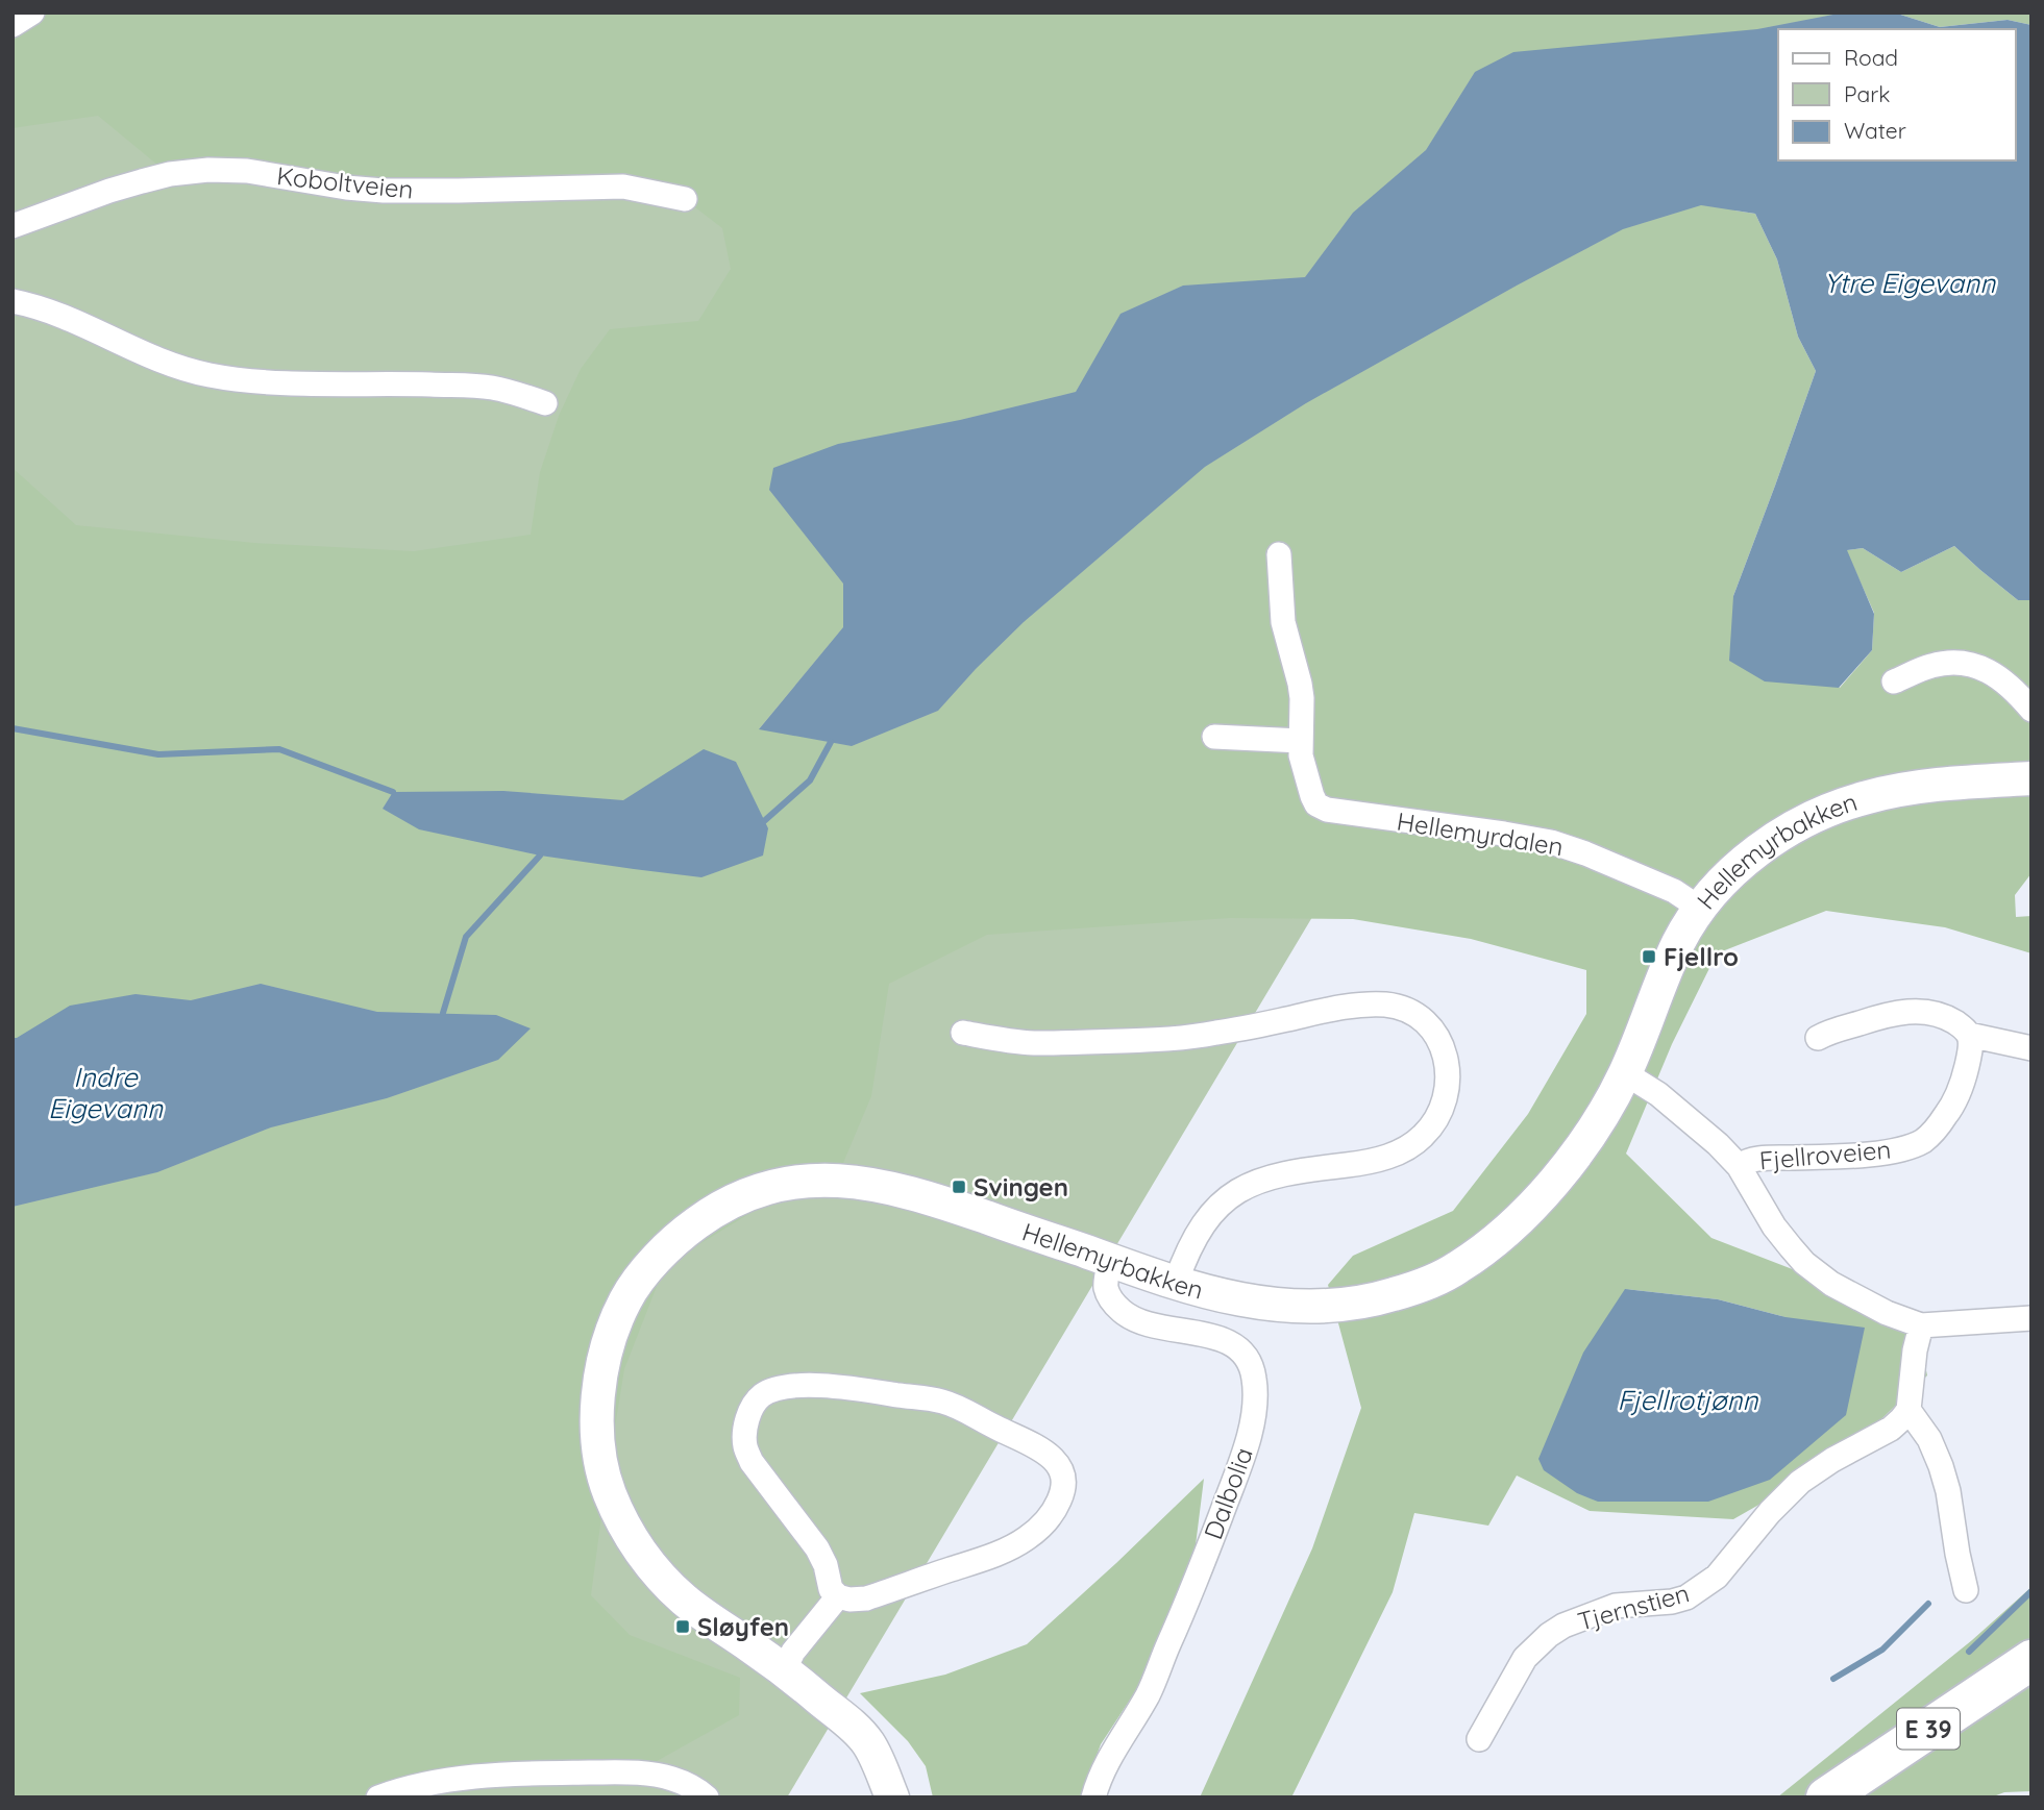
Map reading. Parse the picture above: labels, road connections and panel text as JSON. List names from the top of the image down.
{
  "streets": {
    "highway": ["E 39"],
    "street": [
      "Koboltveien",
      "Hellemyrdalen",
      "Hellemyrbakken",
      "Fjellroveien",
      "Dalbolia",
      "Tjernstien"
    ]
  },
  "crossings": [
    ["Hellemyrdalen", "Hellemyrbakken"],
    ["Hellemyrbakken", "Fjellroveien"],
    ["Hellemyrbakken", "Dalbolia"]
  ],
  "water": ["Ytre Eigevann", "Indre Eigevann", "Fjellrotjønn"],
  "places": {
    "transit": ["Fjellro", "Svingen", "Sløyfen"]
  },
  "legend": ["Road", "Park", "Water"]
}
